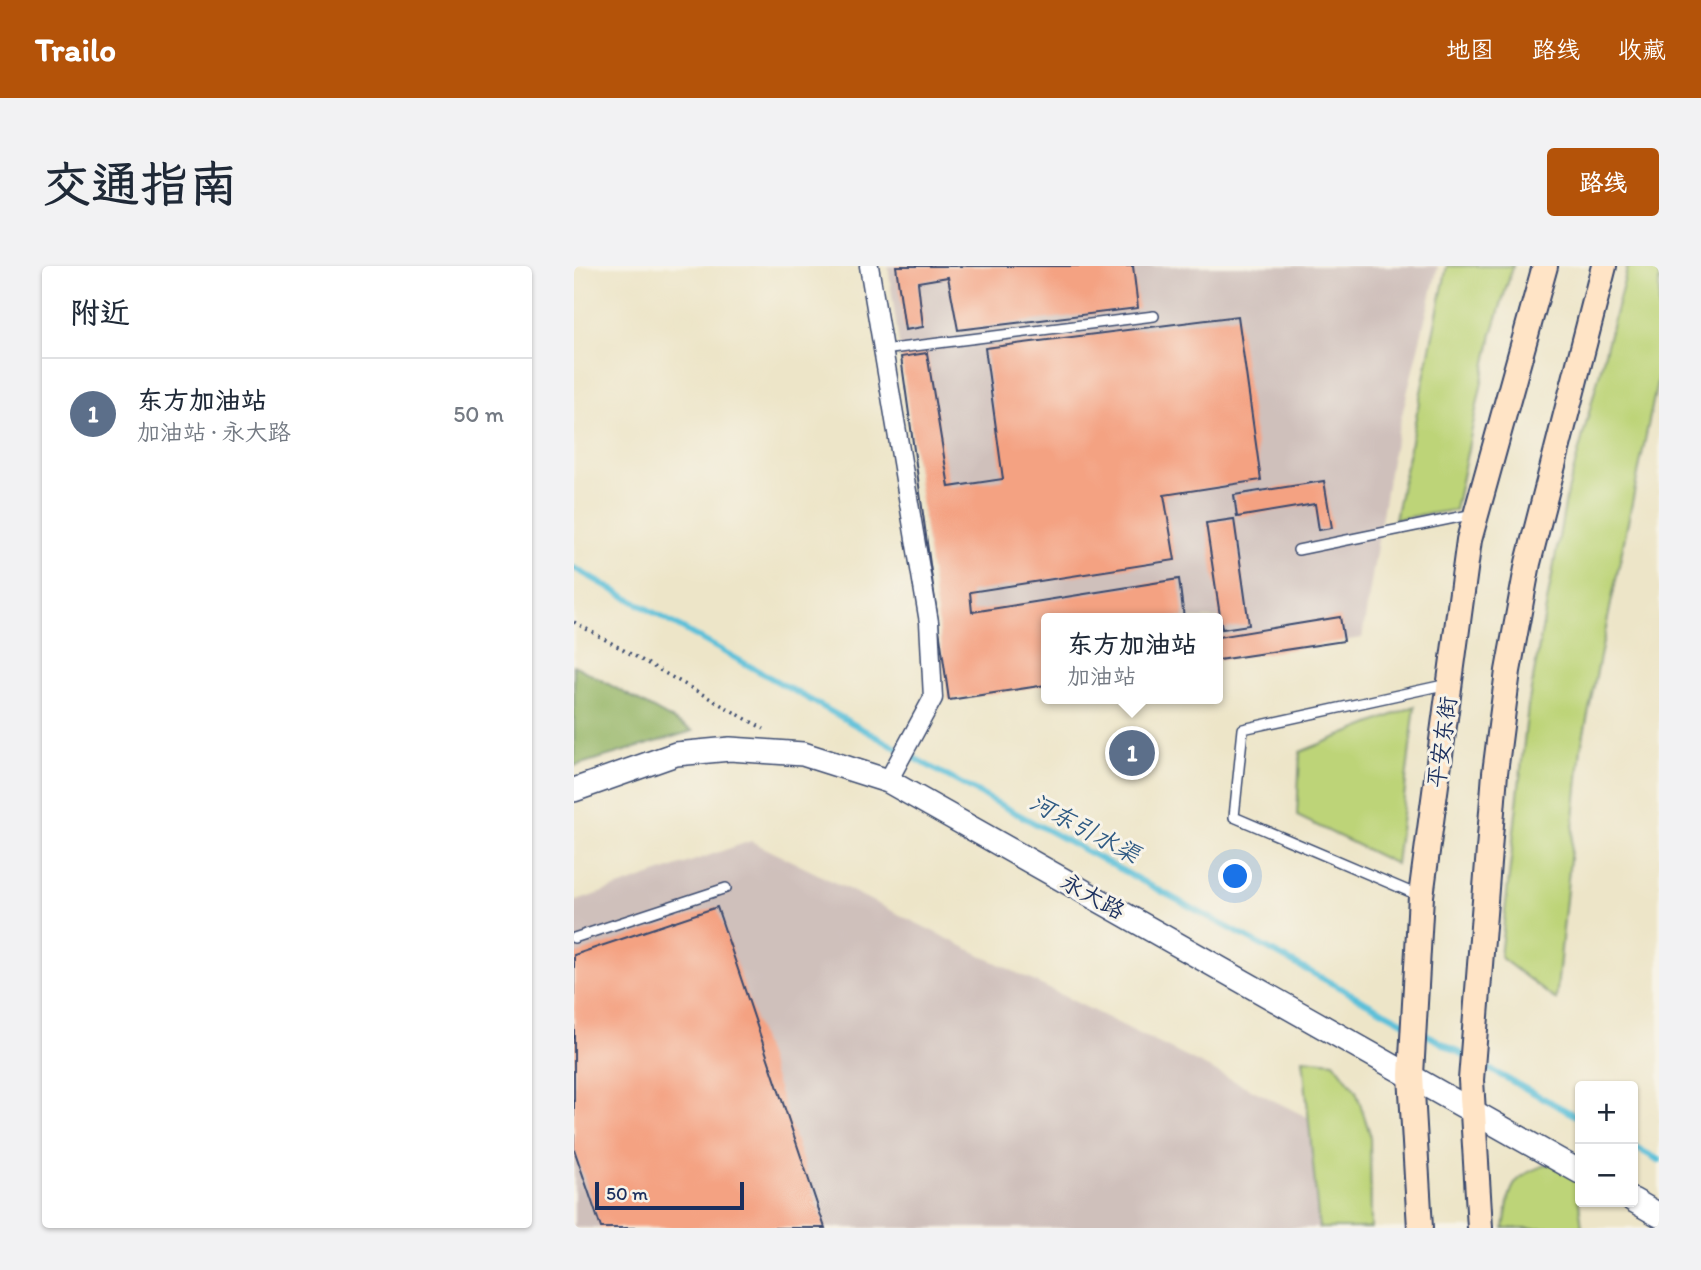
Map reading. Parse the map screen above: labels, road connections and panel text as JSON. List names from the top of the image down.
{
  "streets": {
    "main road": ["平安东街"],
    "street": ["永大路"]
  },
  "crossings": [
    ["平安东街", "永大路"]
  ],
  "water": ["河东引水渠"],
  "scale_bar": "50 m",
  "page": {
    "header": "Trailo",
    "nav": ["地图", "路线", "收藏"],
    "buttons": "路线",
    "title": "交通指南",
    "heading": "附近",
    "list": [
      {
        "mark": "1",
        "name": "东方加油站",
        "note": "加油站 · 永大路",
        "value": "50 m"
      }
    ],
    "popup": ["东方加油站", "加油站"],
    "pins": "1",
    "map_buttons": ["+", "−"],
    "scale": "50 m"
  }
}
